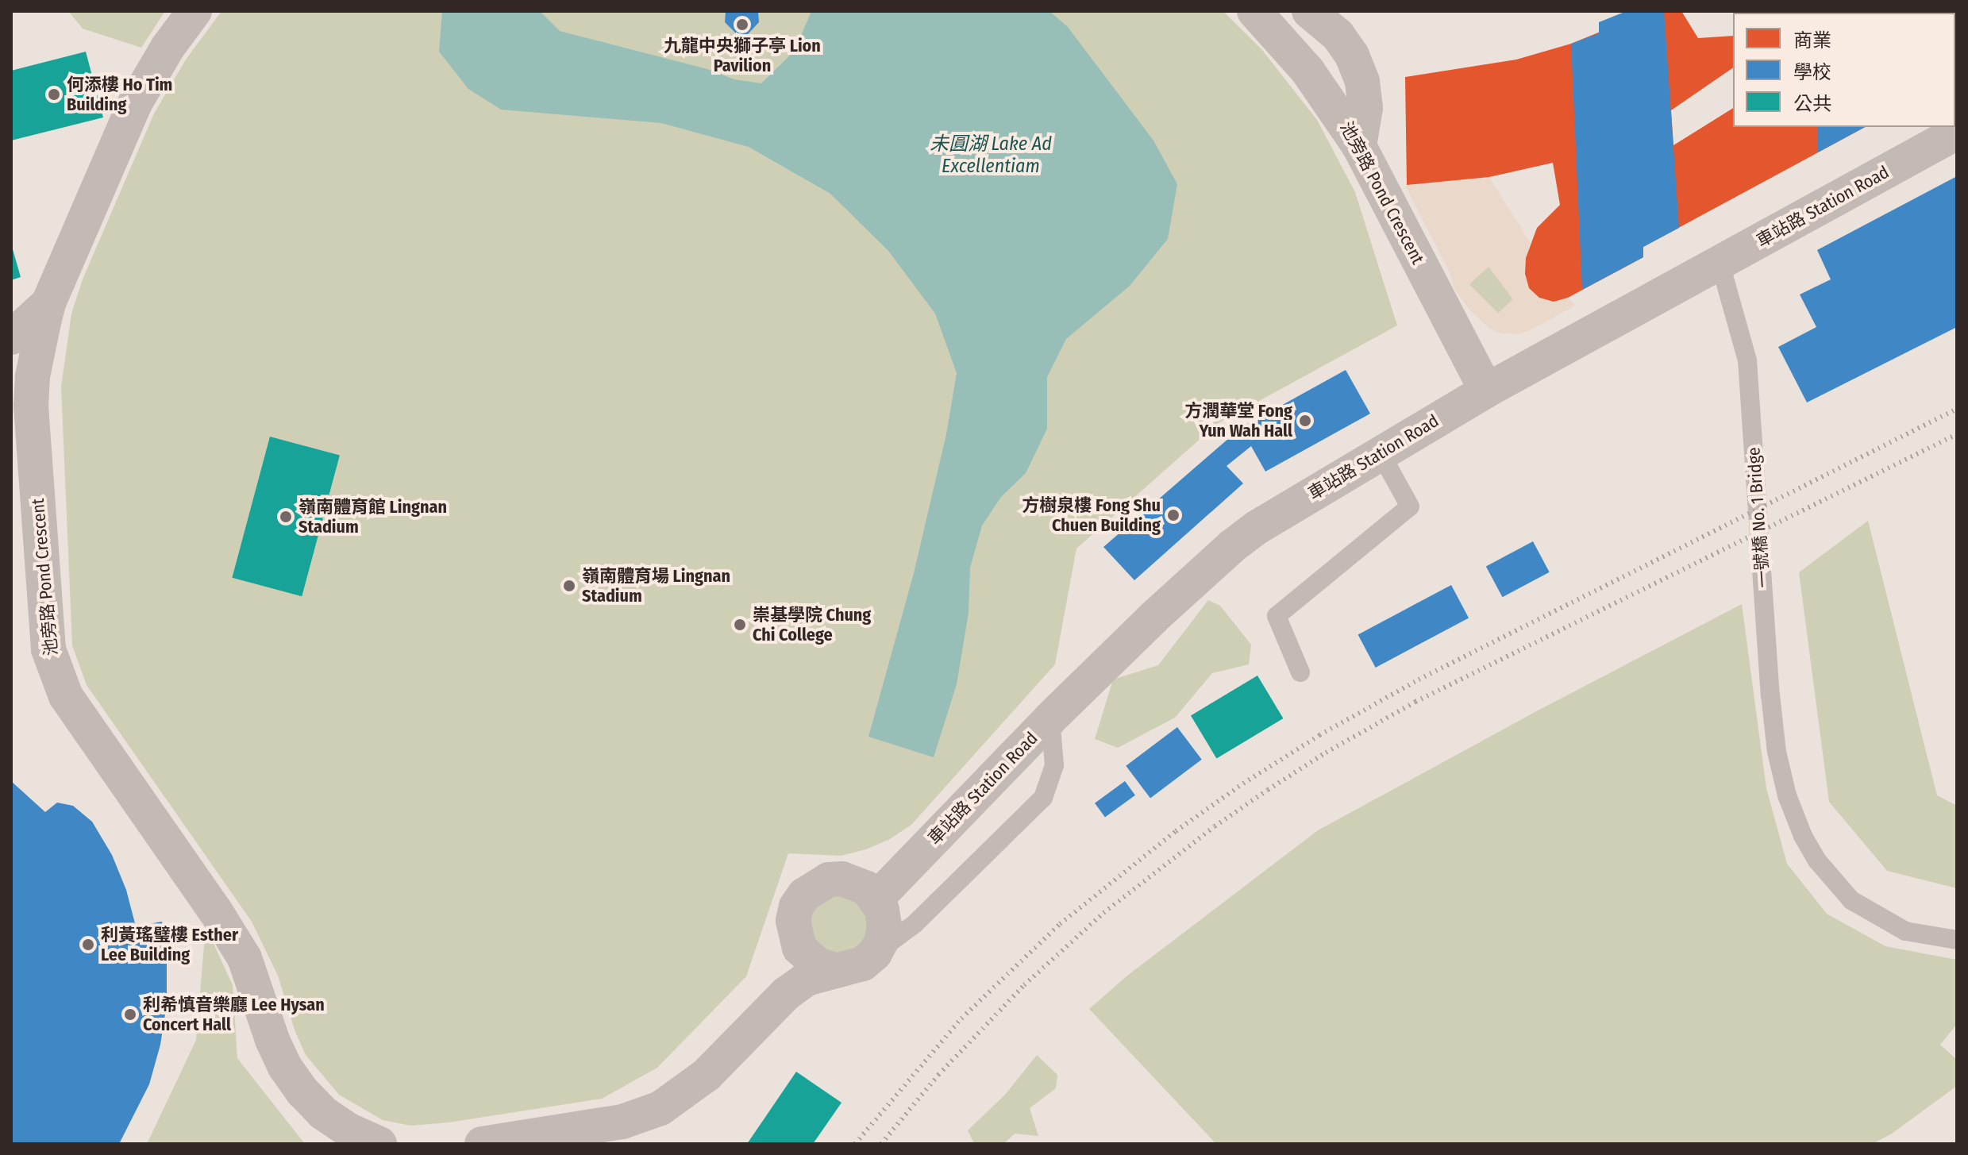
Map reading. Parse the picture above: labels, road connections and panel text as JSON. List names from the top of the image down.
{
  "streets": {
    "street": ["池旁路 Pond Crescent", "車站路 Station Road"],
    "lane": ["一號橋 No. 1 Bridge"]
  },
  "crossings": [
    ["池旁路 Pond Crescent", "車站路 Station Road"],
    ["車站路 Station Road", "一號橋 No. 1 Bridge"]
  ],
  "water": ["未圓湖 Lake Ad Excellentiam"],
  "places": [
    "九龍中央獅子亭 Lion Pavilion",
    "何添樓 Ho Tim Building",
    "方潤華堂 Fong Yun Wah Hall",
    "方樹泉樓 Fong Shu Chuen Building",
    "嶺南體育館 Lingnan Stadium",
    "嶺南體育場 Lingnan Stadium",
    "崇基學院 Chung Chi College",
    "利黃瑤璧樓 Esther Lee Building",
    "利希慎音樂廳 Lee Hysan Concert Hall"
  ],
  "legend": ["商業", "學校", "公共"]
}
